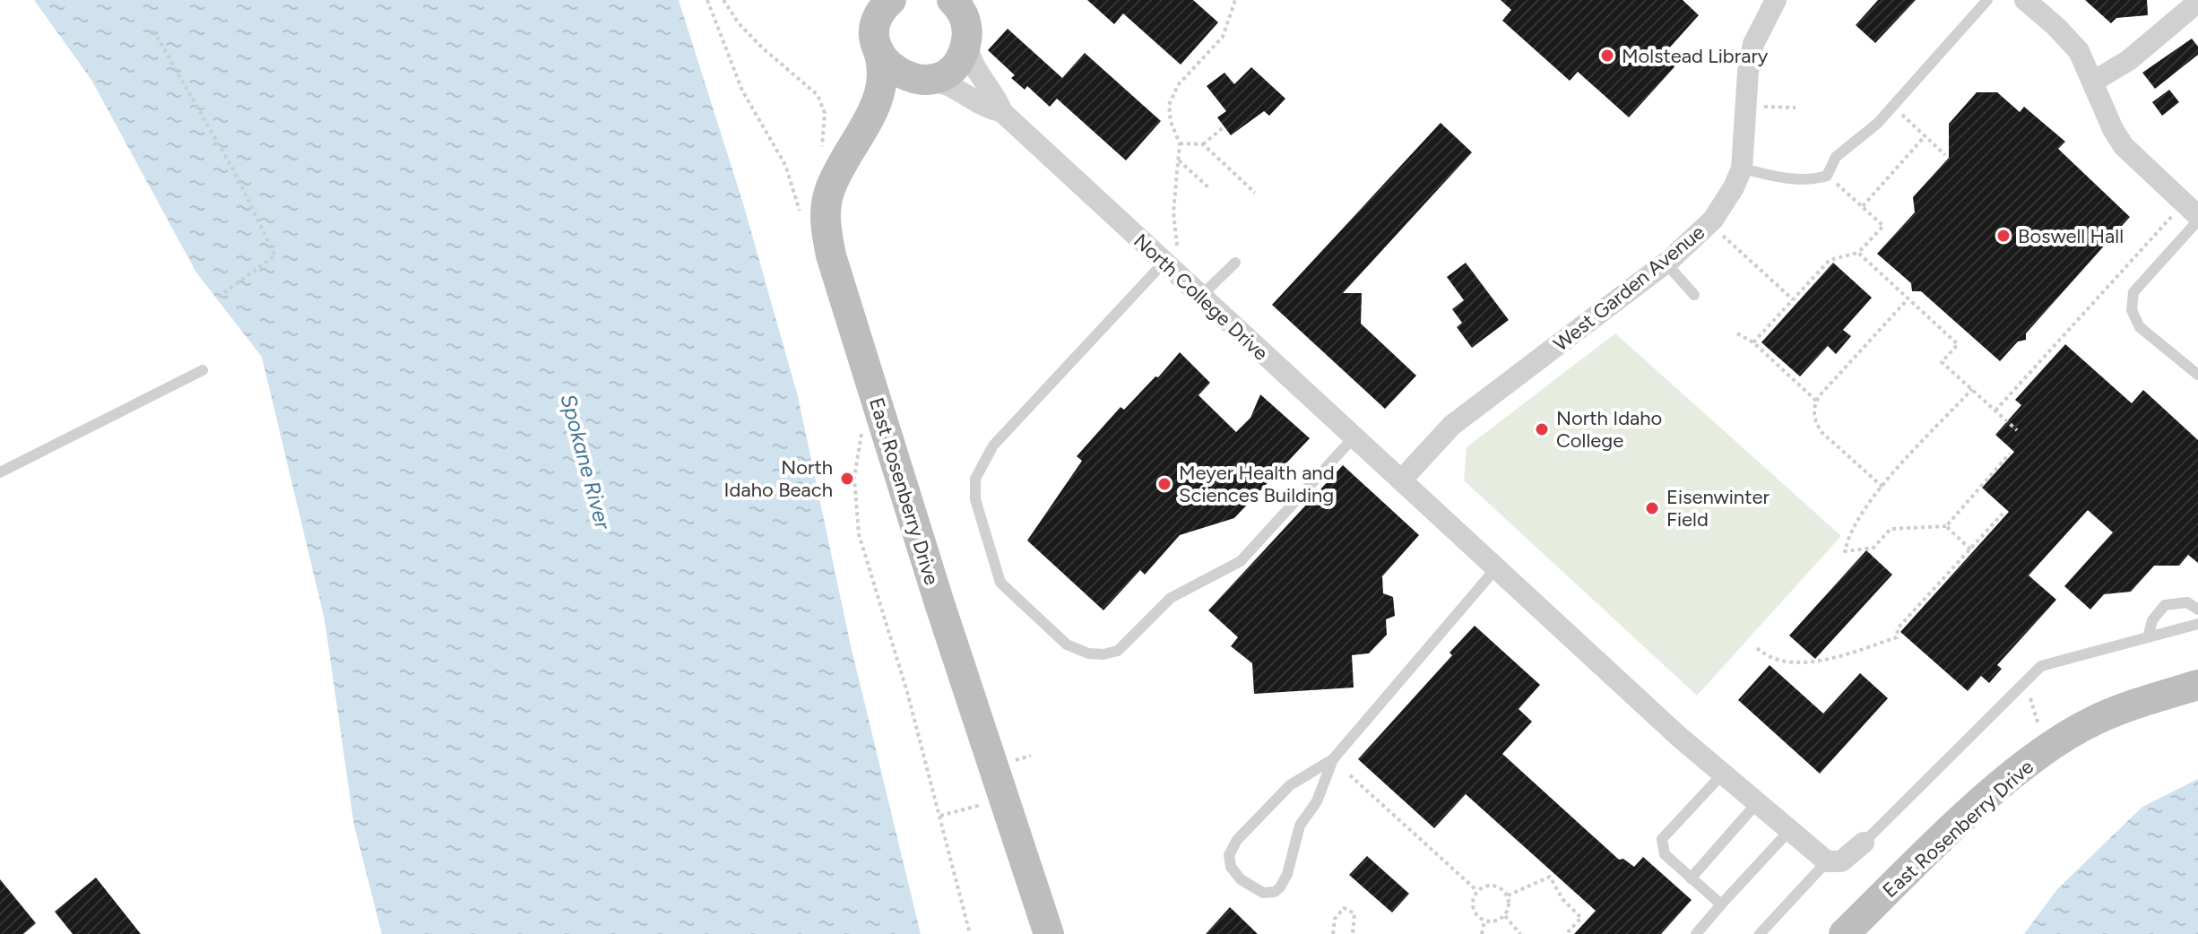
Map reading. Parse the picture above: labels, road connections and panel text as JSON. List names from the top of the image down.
{
  "streets": {
    "street": ["West Garden Avenue", "North College Drive", "East Rosenberry Drive"]
  },
  "crossings": [
    ["West Garden Avenue", "North College Drive"]
  ],
  "water": ["Spokane River"],
  "places": [
    "Molstead Library",
    "Boswell Hall",
    "North Idaho College",
    "North Idaho Beach",
    "Meyer Health and Sciences Building",
    "Eisenwinter Field"
  ]
}
